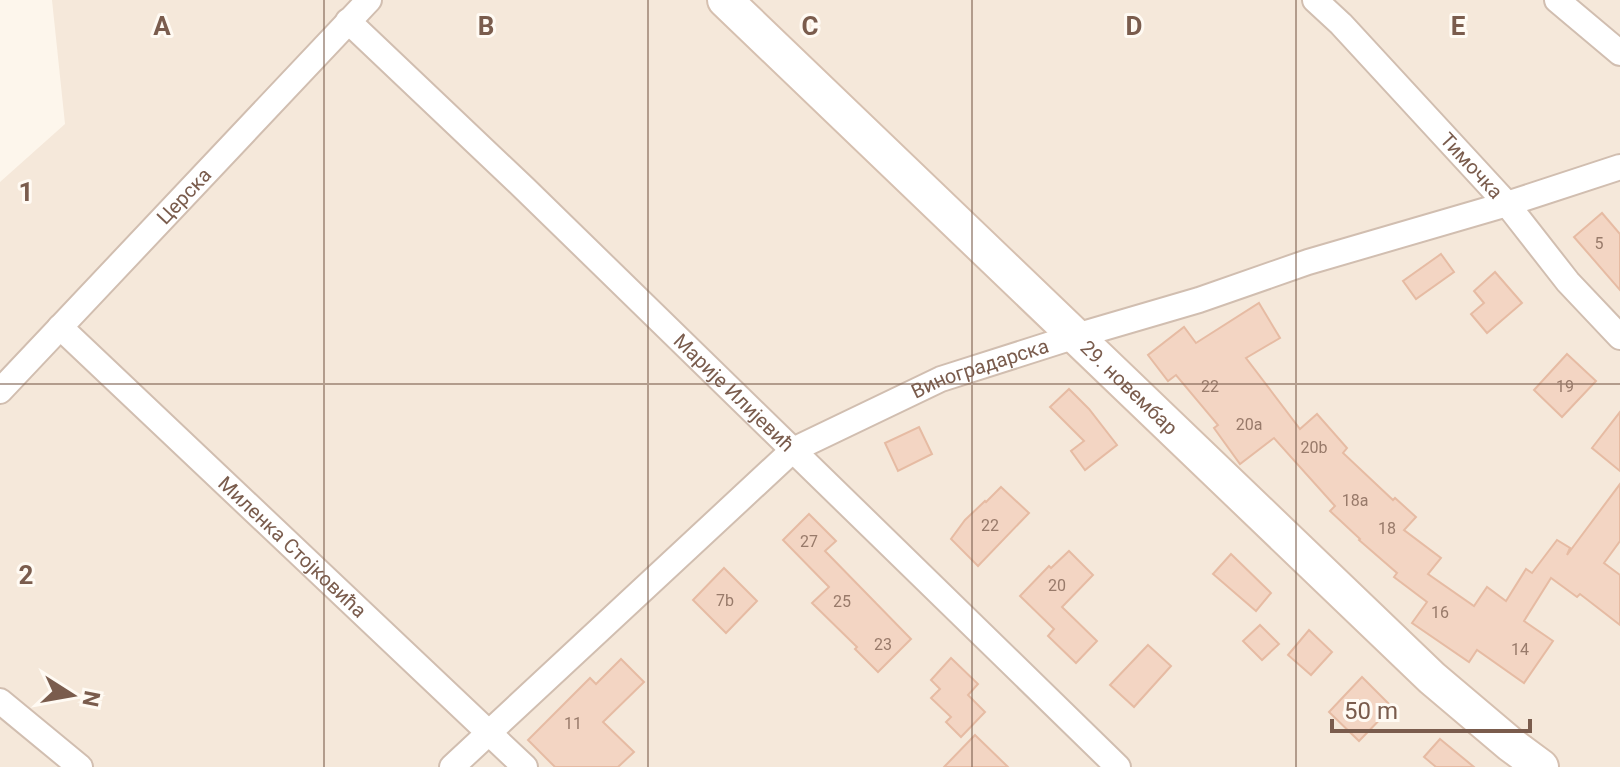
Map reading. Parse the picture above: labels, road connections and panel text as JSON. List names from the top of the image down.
{
  "streets": {
    "main road": ["29. новембар"],
    "street": [
      "Тимочка",
      "Церска",
      "Виноградарска",
      "Марије Илијевић",
      "Миленка Стојковића"
    ]
  },
  "crossings": [
    ["Тимочка", "Виноградарска"],
    ["Церска", "Марије Илијевић"],
    ["Церска", "Миленка Стојковића"],
    ["Виноградарска", "29. новембар"],
    ["Виноградарска", "Марије Илијевић"],
    ["Виноградарска", "Миленка Стојковића"]
  ],
  "house_numbers": [
    "5",
    "22",
    "19",
    "20a",
    "20b",
    "18a",
    "22",
    "18",
    "27",
    "20",
    "7b",
    "25",
    "16",
    "23",
    "14",
    "11"
  ],
  "scale_bar": "50 m",
  "north": "right",
  "grid": {
    "columns": [
      "A",
      "B",
      "C",
      "D",
      "E"
    ],
    "rows": ["1", "2"]
  }
}
